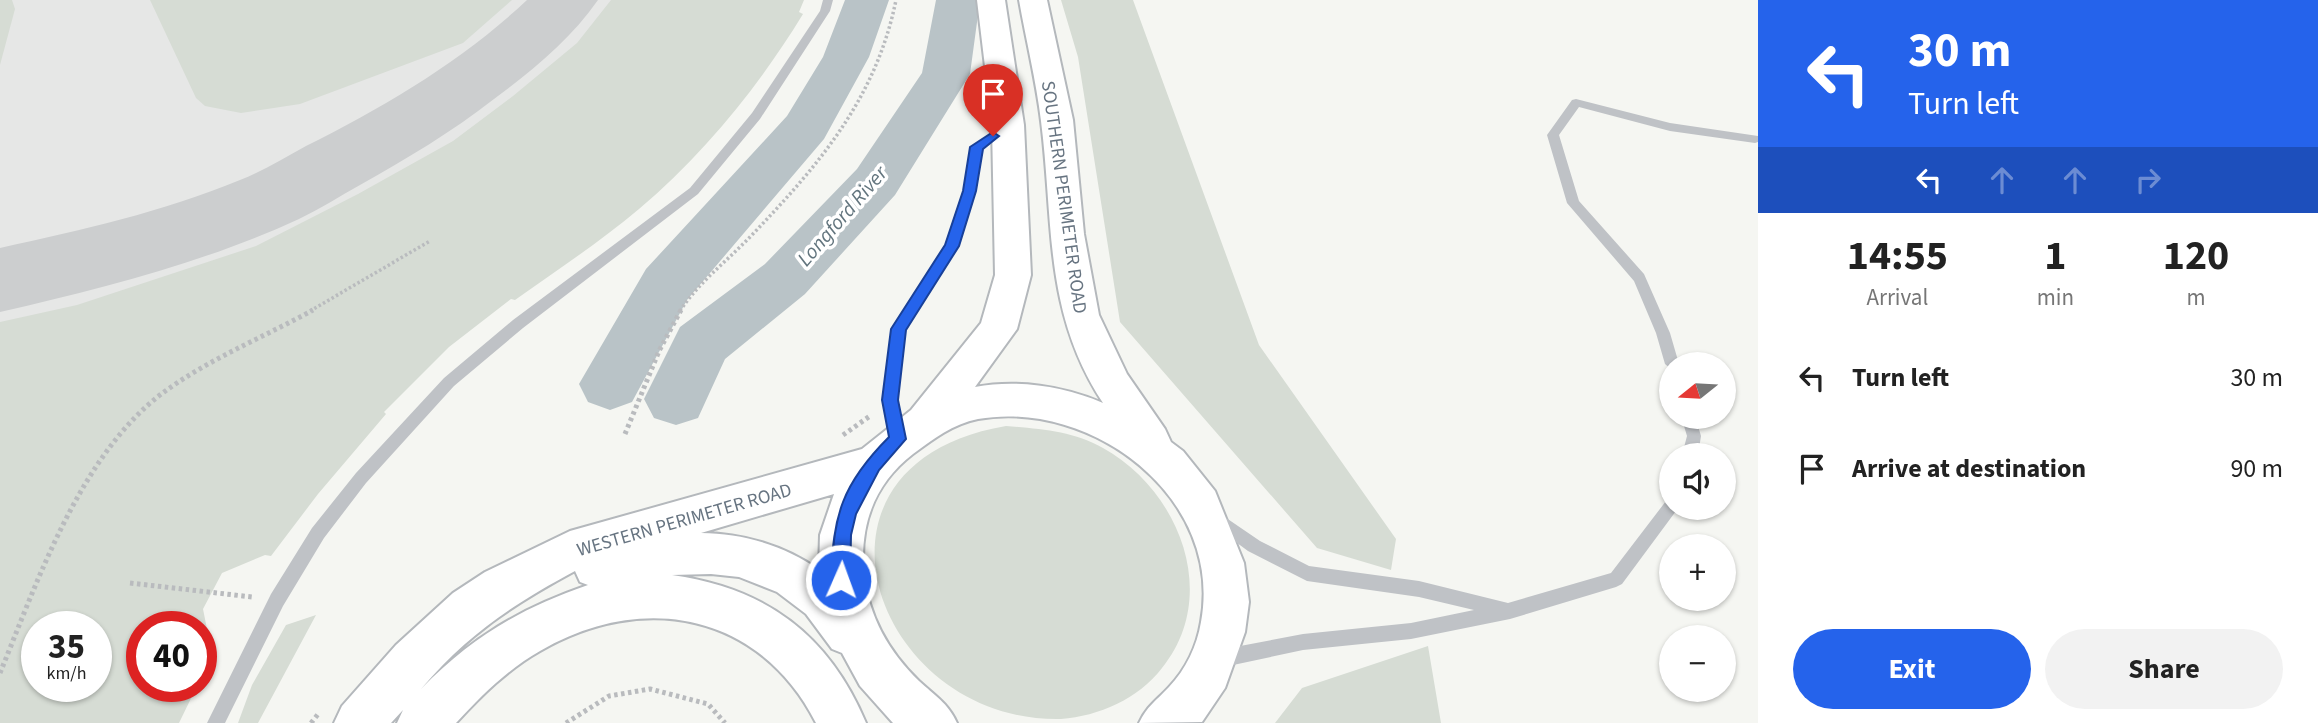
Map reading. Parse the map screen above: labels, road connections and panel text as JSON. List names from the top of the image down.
{
  "streets": {
    "street": ["SOUTHERN PERIMETER ROAD", "WESTERN PERIMETER ROAD"]
  },
  "crossings": [
    ["SOUTHERN PERIMETER ROAD", "WESTERN PERIMETER ROAD"]
  ],
  "water": ["Longford River"],
  "north": "left",
  "page": {
    "turn": ["30 m", "Turn left"],
    "eta": [
      "14:55",
      "Arrival",
      "1",
      "min",
      "120",
      "m"
    ],
    "list": [
      {
        "name": "Turn left",
        "value": "30 m"
      },
      {
        "name": "Arrive at destination",
        "value": "90 m"
      }
    ],
    "map_buttons": ["+", "−"],
    "speed": "35 km/h",
    "limit": "40",
    "buttons": ["Exit", "Share"]
  }
}
